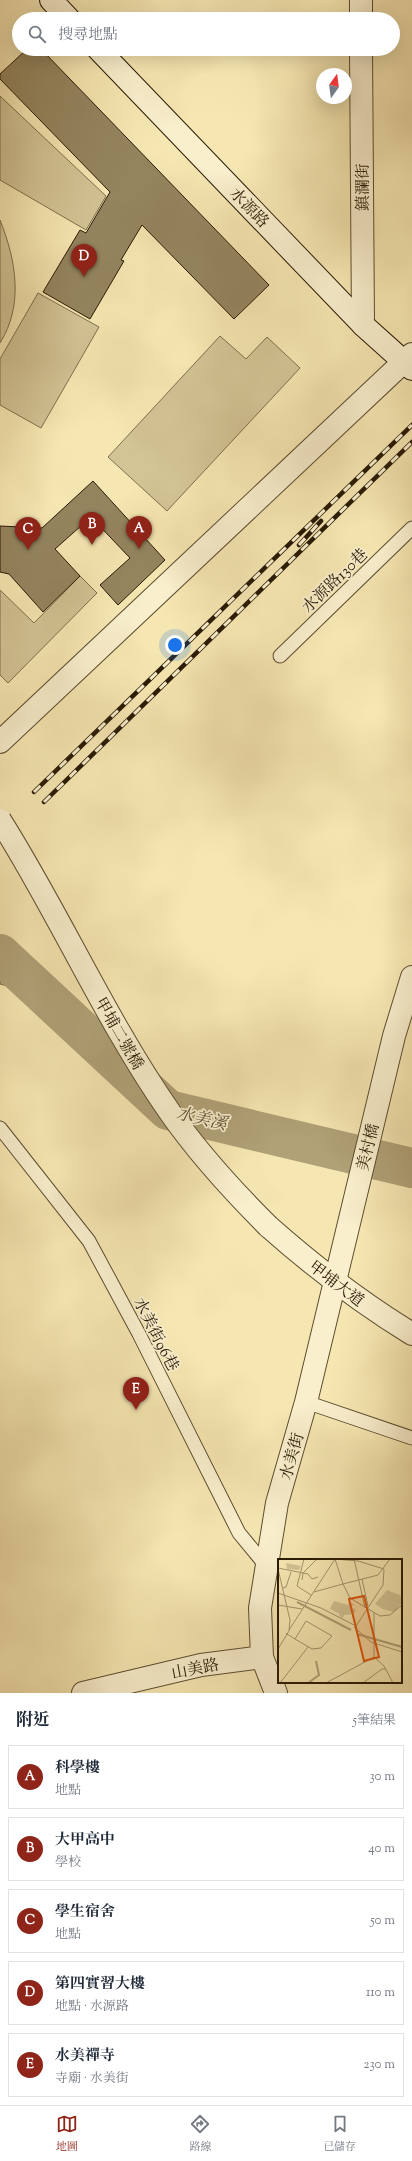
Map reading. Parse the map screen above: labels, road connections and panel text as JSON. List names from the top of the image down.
{
  "streets": {
    "street": [
      "鎮瀾街",
      "水源路",
      "甲埔二號橋",
      "美村橋",
      "甲埔大道",
      "水美街",
      "山美路"
    ],
    "lane": ["水源路130巷", "水美街96巷"]
  },
  "crossings": [
    ["鎮瀾街", "水源路"],
    ["甲埔二號橋", "甲埔大道"],
    ["美村橋", "水美街"],
    ["甲埔大道", "水美街"],
    ["水美街96巷", "水美街"],
    ["水美街", "山美路"]
  ],
  "water": ["水美溪"],
  "north": "top",
  "page": {
    "search": "搜尋地點",
    "pins": [
      "D",
      "B",
      "A",
      "C",
      "E"
    ],
    "heading": ["附近", "5筆結果"],
    "list": [
      {
        "mark": "A",
        "name": "科學樓",
        "note": "地點",
        "value": "30 m"
      },
      {
        "mark": "B",
        "name": "大甲高中",
        "note": "學校",
        "value": "40 m"
      },
      {
        "mark": "C",
        "name": "學生宿舍",
        "note": "地點",
        "value": "50 m"
      },
      {
        "mark": "D",
        "name": "第四實習大樓",
        "note": "地點 · 水源路",
        "value": "110 m"
      },
      {
        "mark": "E",
        "name": "水美禪寺",
        "note": "寺廟 · 水美街",
        "value": "230 m"
      }
    ],
    "nav": ["地圖", "路線", "已儲存"]
  }
}
